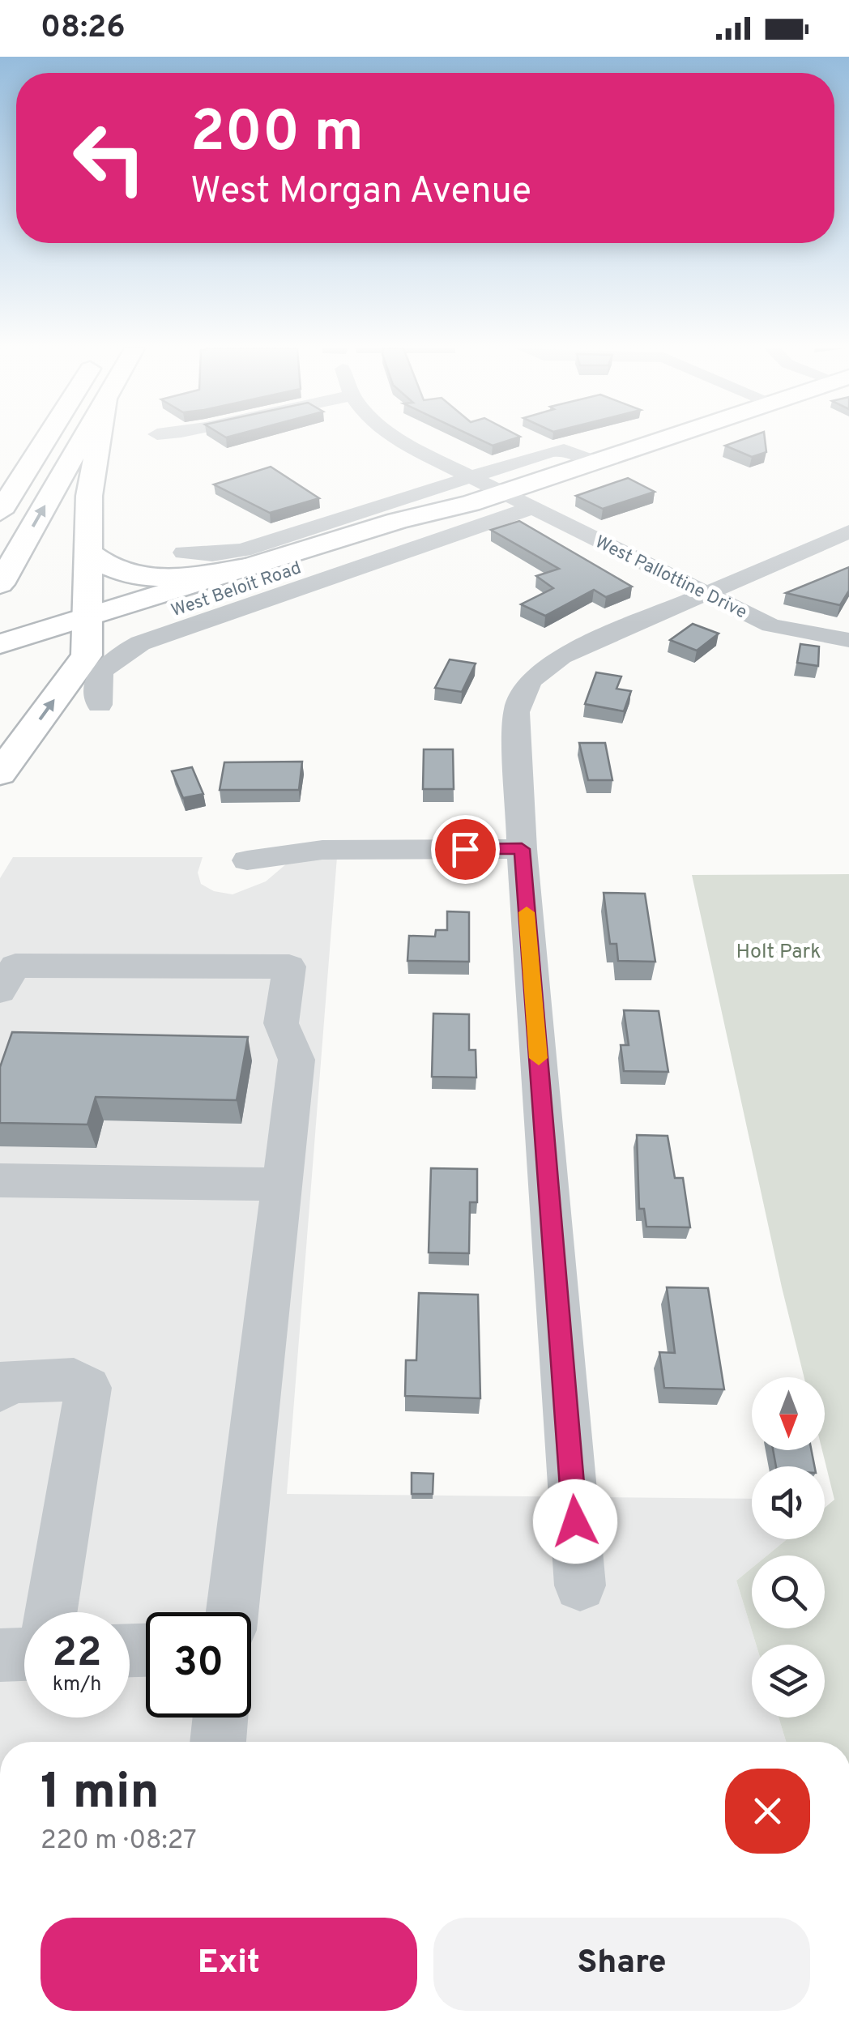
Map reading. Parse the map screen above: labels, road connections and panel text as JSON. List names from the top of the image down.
{
  "streets": {
    "main road": ["West Beloit Road"],
    "street": ["West Pallottine Drive"]
  },
  "crossings": [
    ["West Pallottine Drive", "West Beloit Road"]
  ],
  "parks": ["Holt Park"],
  "north": "bottom",
  "page": {
    "status": "08:26",
    "turn": ["200 m", "West Morgan Avenue"],
    "speed": "22 km/h",
    "limit": "30",
    "heading": ["1 min", "220 m · 08:27"],
    "buttons": ["Exit", "Share"]
  }
}
